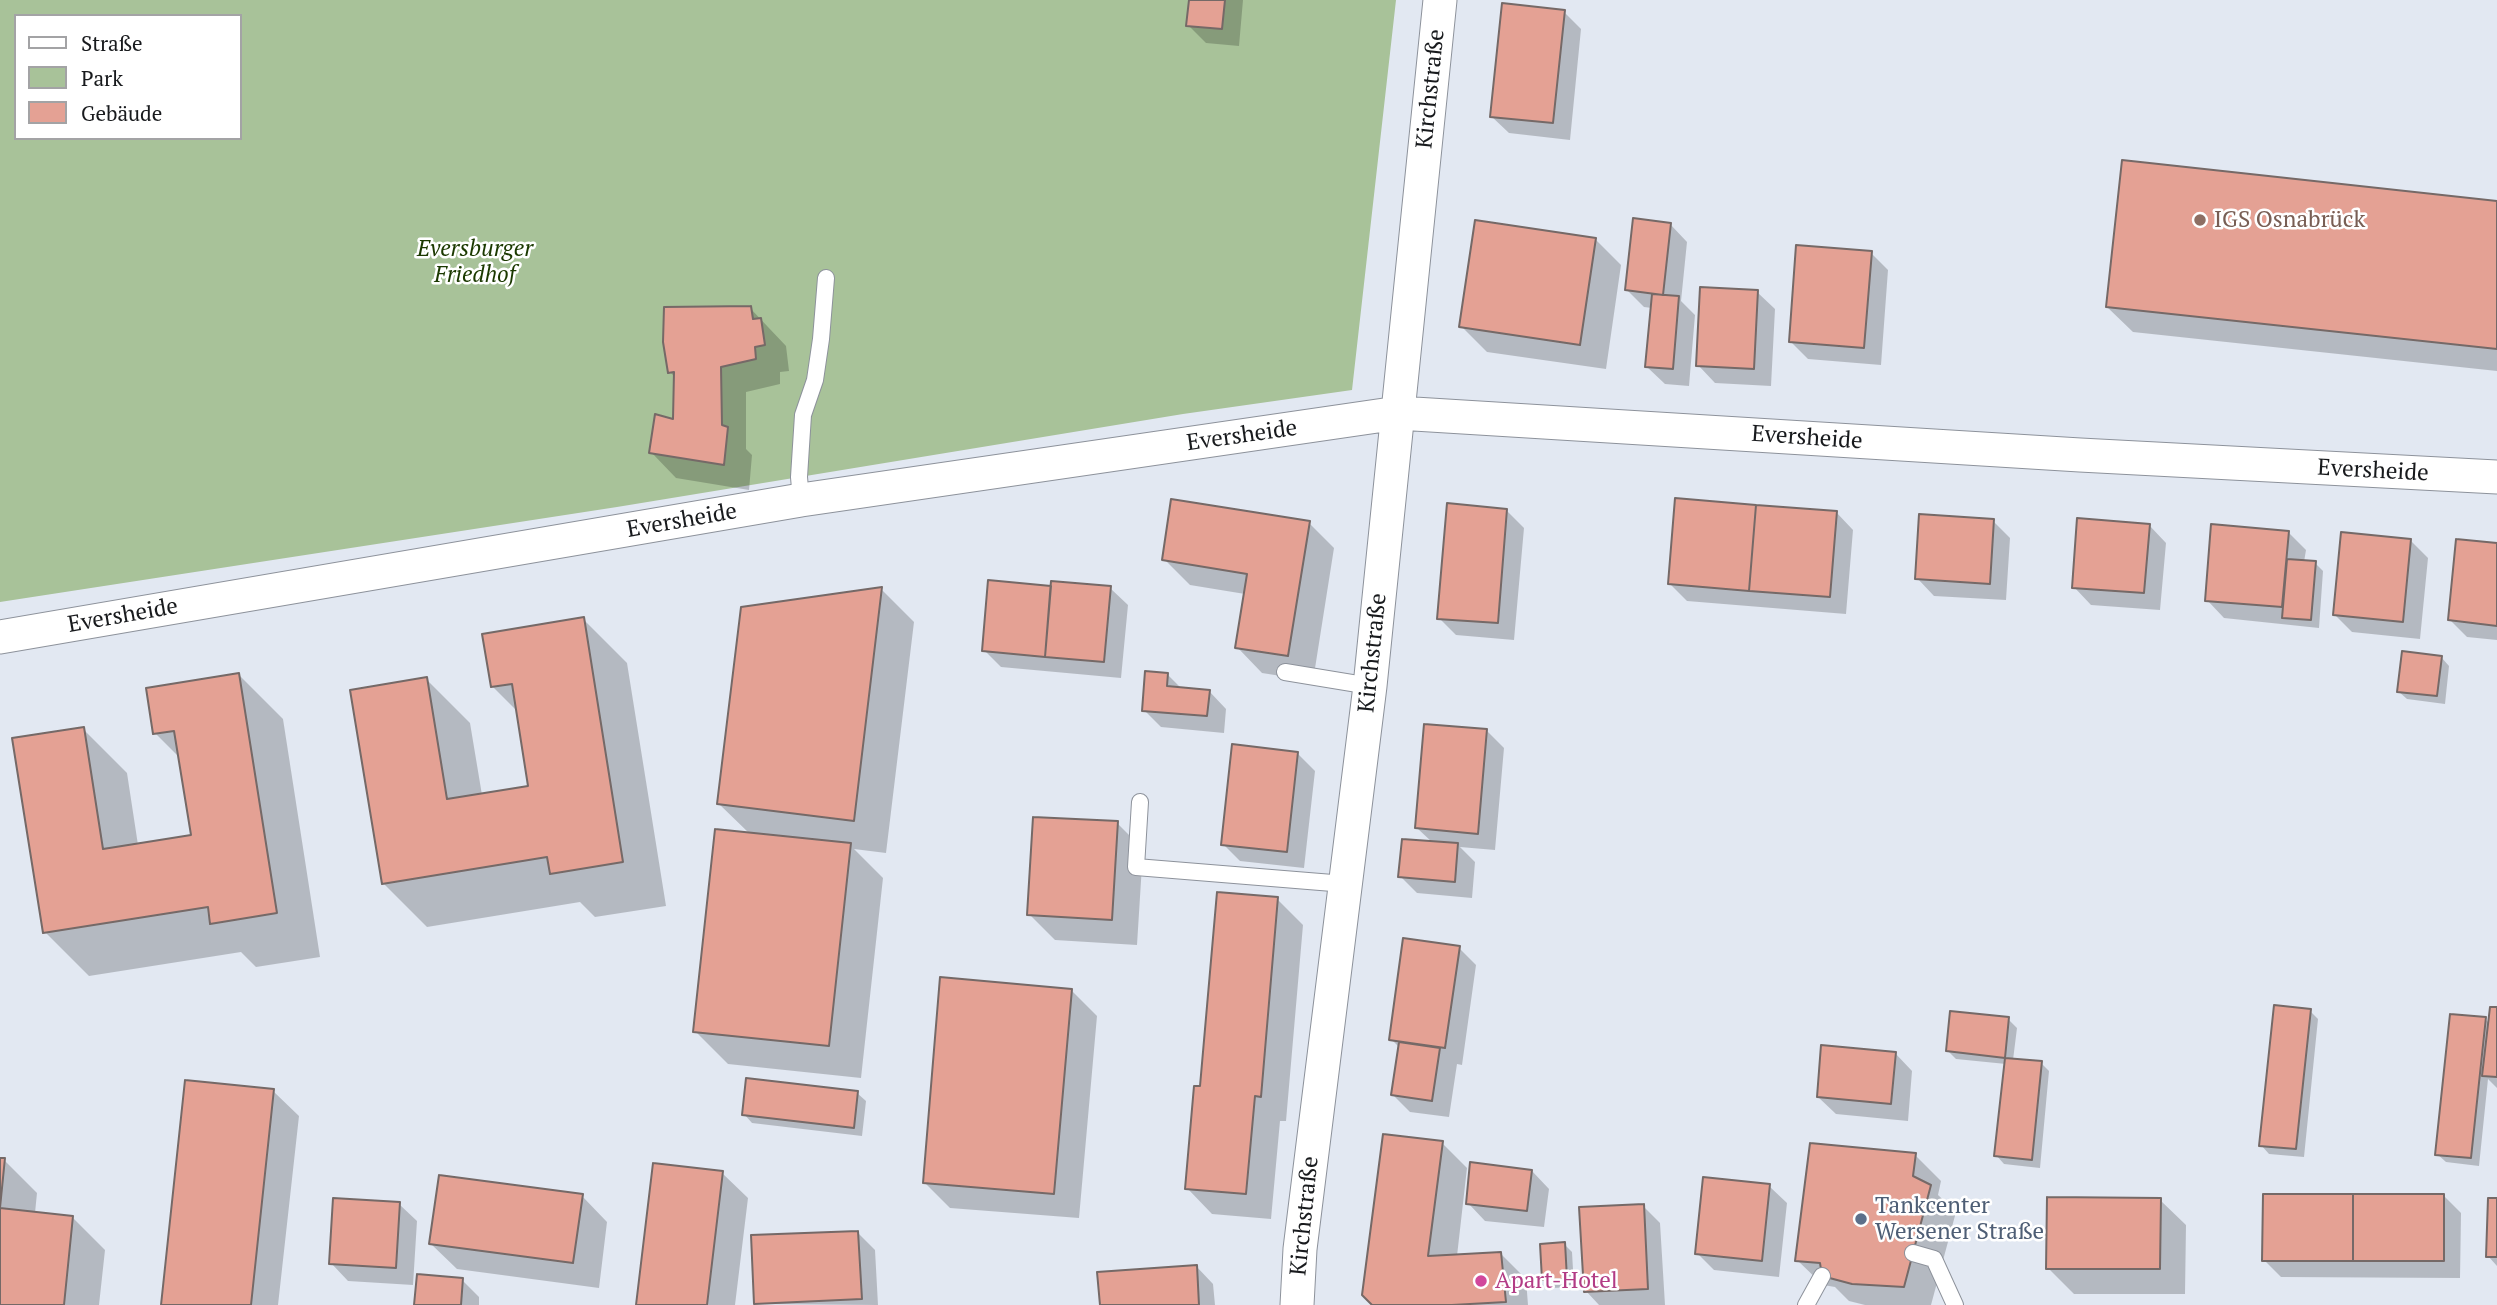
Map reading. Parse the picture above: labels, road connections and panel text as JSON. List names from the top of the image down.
{
  "streets": {
    "street": ["Kirchstraße", "Eversheide"]
  },
  "crossings": [
    ["Kirchstraße", "Eversheide"]
  ],
  "parks": ["Eversburger Friedhof"],
  "places": ["IGS Osnabrück", "Tankcenter Wersener Straße", "Apart-Hotel"],
  "legend": ["Straße", "Park", "Gebäude"]
}
